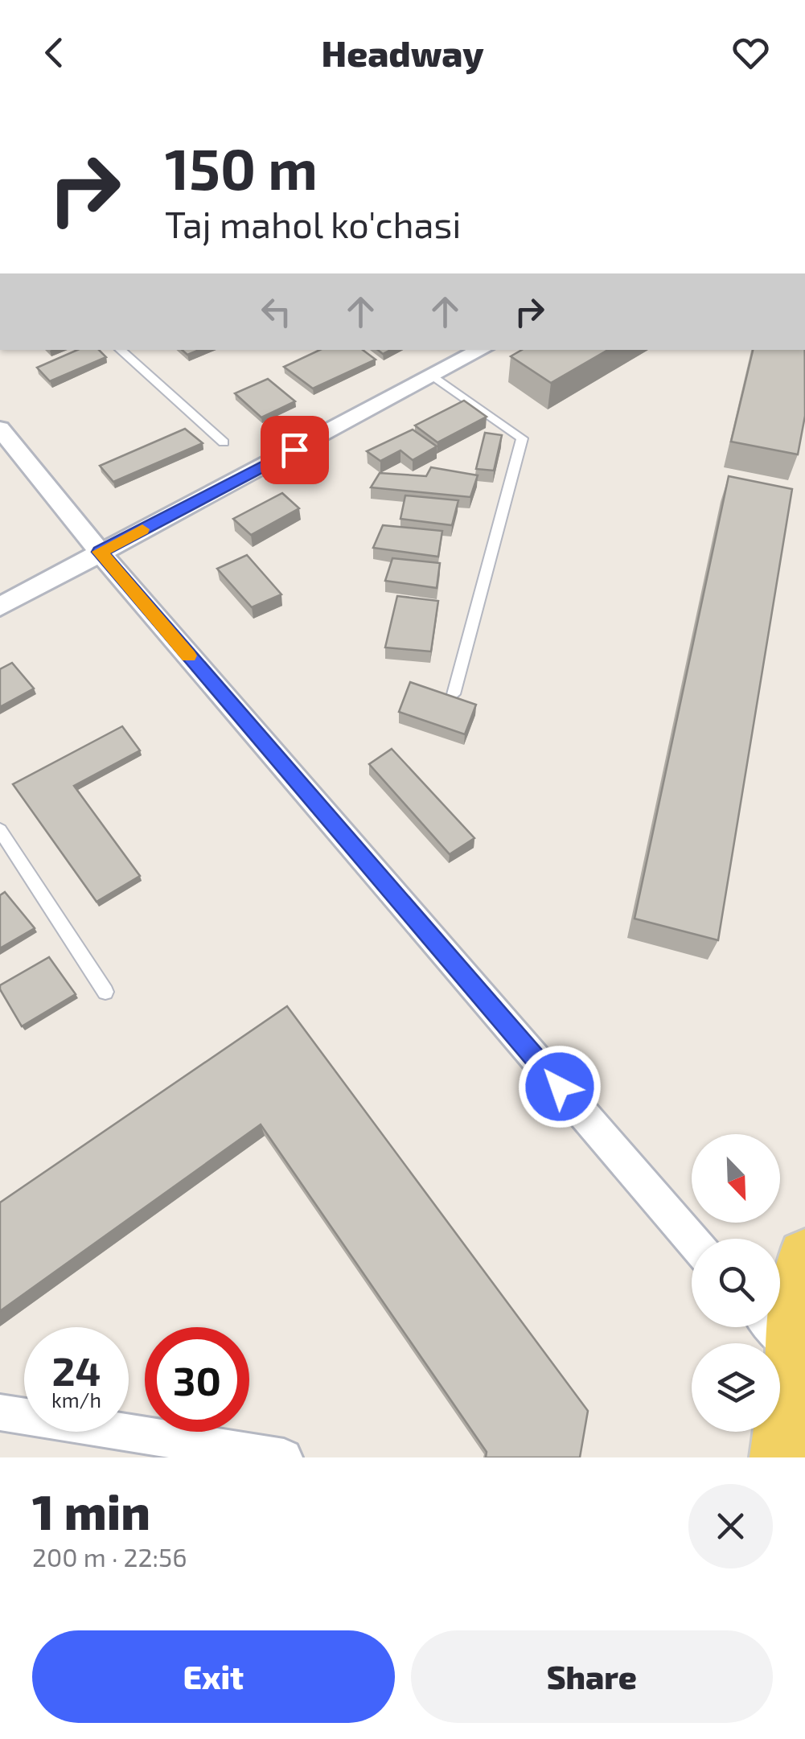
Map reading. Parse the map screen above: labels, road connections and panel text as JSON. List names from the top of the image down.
{
  "north": "bottom right",
  "page": {
    "header": "Headway",
    "turn": ["150 m", "Taj mahol ko'chasi"],
    "speed": "24 km/h",
    "limit": "30",
    "heading": ["1 min", "200 m · 22:56"],
    "buttons": ["Exit", "Share"]
  }
}
